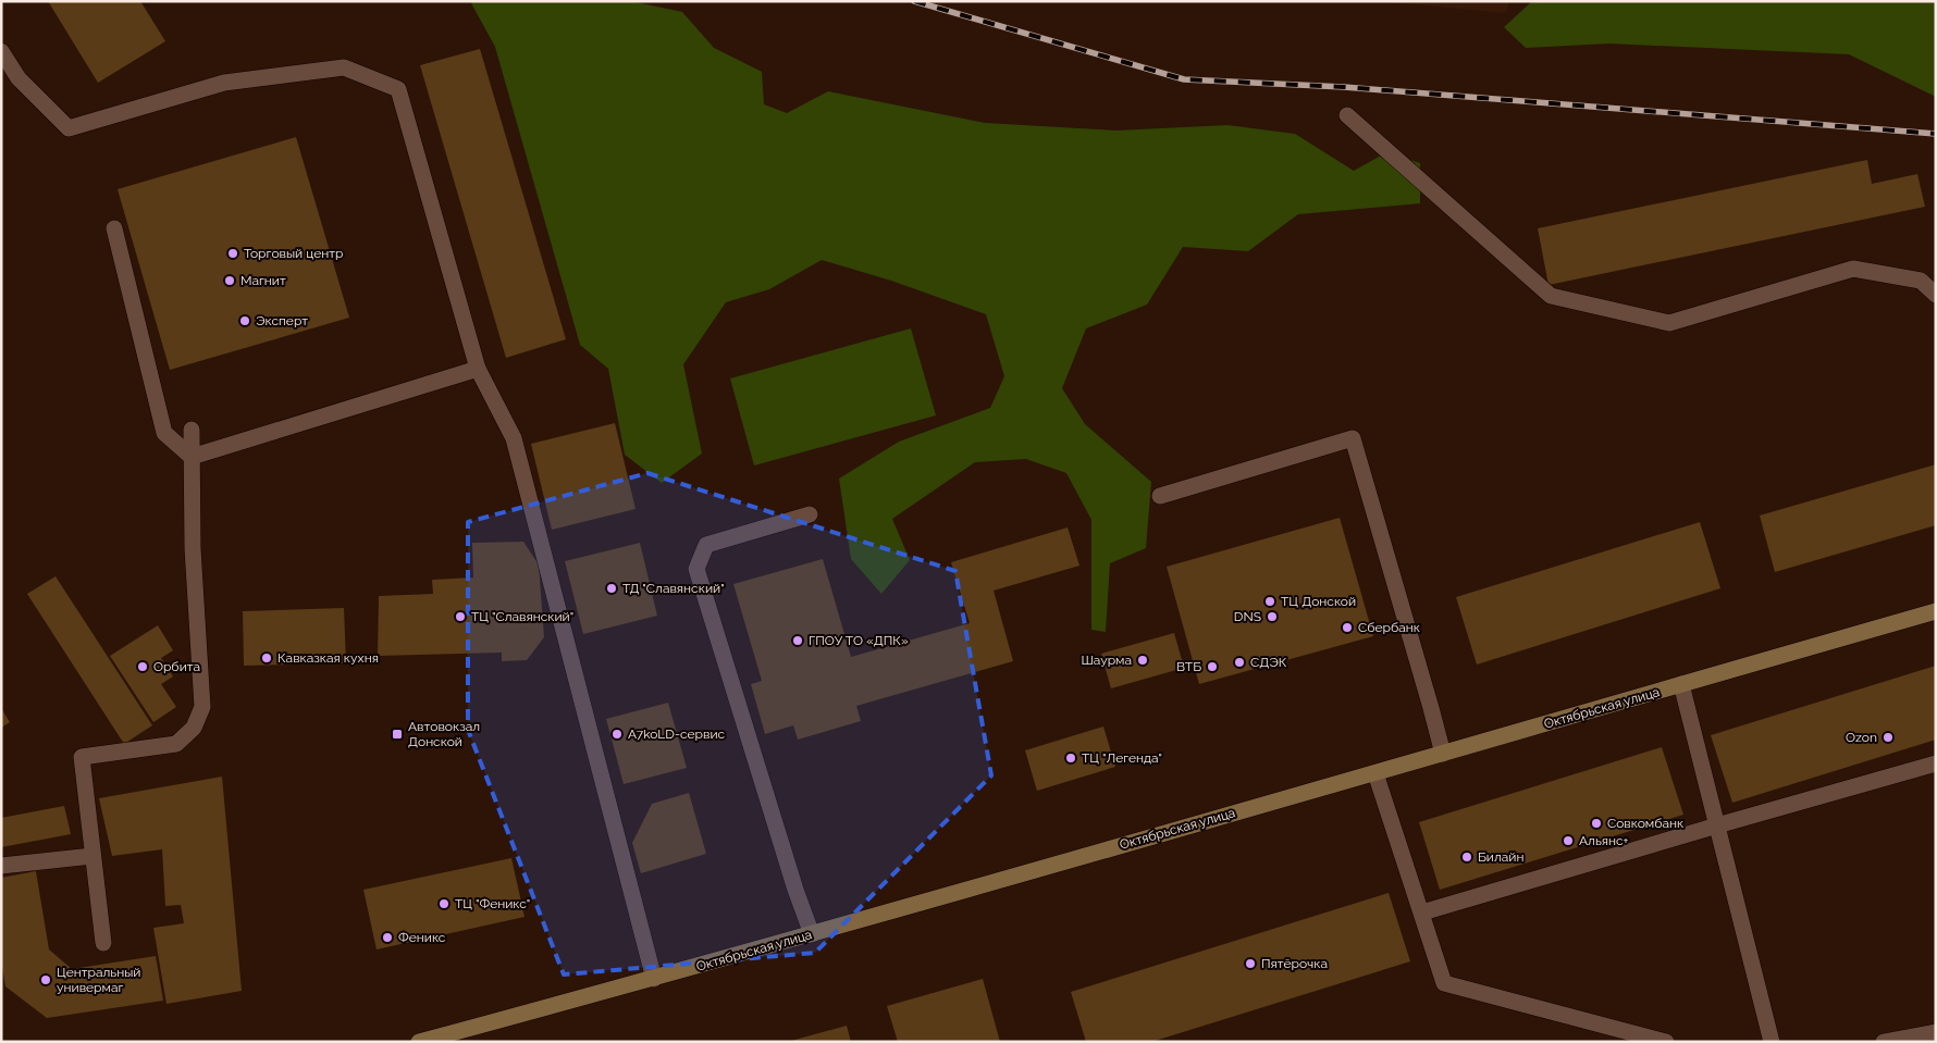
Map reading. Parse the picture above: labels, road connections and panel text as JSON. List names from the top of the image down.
{
  "streets": {
    "main road": ["Октябрьская улица"]
  },
  "places": {
    "other": [
      "Торговый центр",
      "Магнит",
      "Эксперт",
      "ТД \"Славянский\"",
      "ТЦ Донской",
      "ТЦ \"Славянский\"",
      "DNS",
      "Сбербанк",
      "ГПОУ ТО «ДПК»",
      "Кавказкая кухня",
      "Шаурма",
      "СДЭК",
      "Орбита",
      "ВТБ",
      "A7koLD-сервис",
      "Ozon",
      "ТЦ \"Легенда\"",
      "Совкомбанк",
      "Альянс+",
      "Билайн",
      "ТЦ \"Феникс\"",
      "Феникс",
      "Пятёрочка",
      "Центральный универмаг"
    ],
    "transit": ["Автовокзал Донской"]
  }
}
